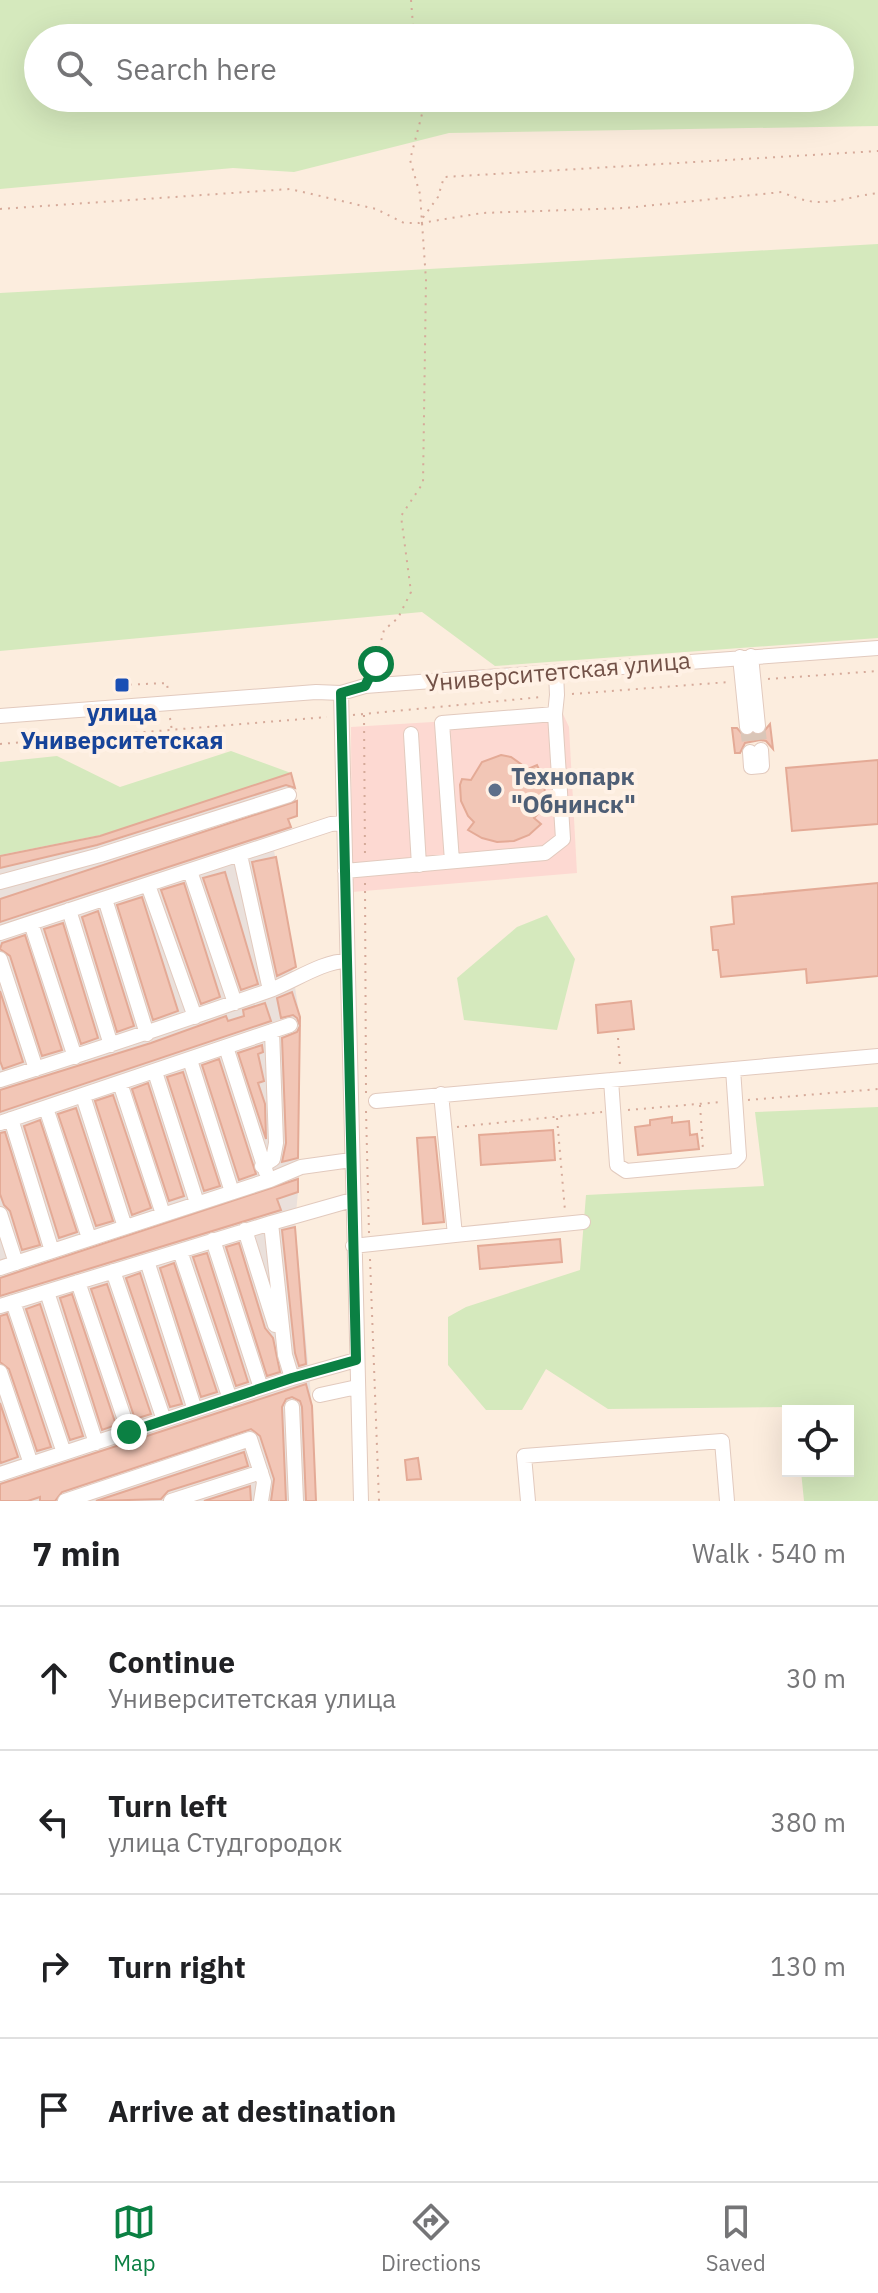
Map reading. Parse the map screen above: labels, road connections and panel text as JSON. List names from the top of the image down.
{
  "streets": {
    "street": ["Университетская улица"]
  },
  "places": {
    "transit": ["улица Университетская"],
    "other": ["Технопарк \"Обнинск\""]
  },
  "page": {
    "search": "Search here",
    "heading": ["7 min", "Walk · 540 m"],
    "list": [
      ["Continue", "Университетская улица", "30 m"],
      ["Turn left", "улица Студгородок", "380 m"],
      ["Turn right", "130 m"],
      "Arrive at destination"
    ],
    "nav": ["Map", "Directions", "Saved"]
  }
}
